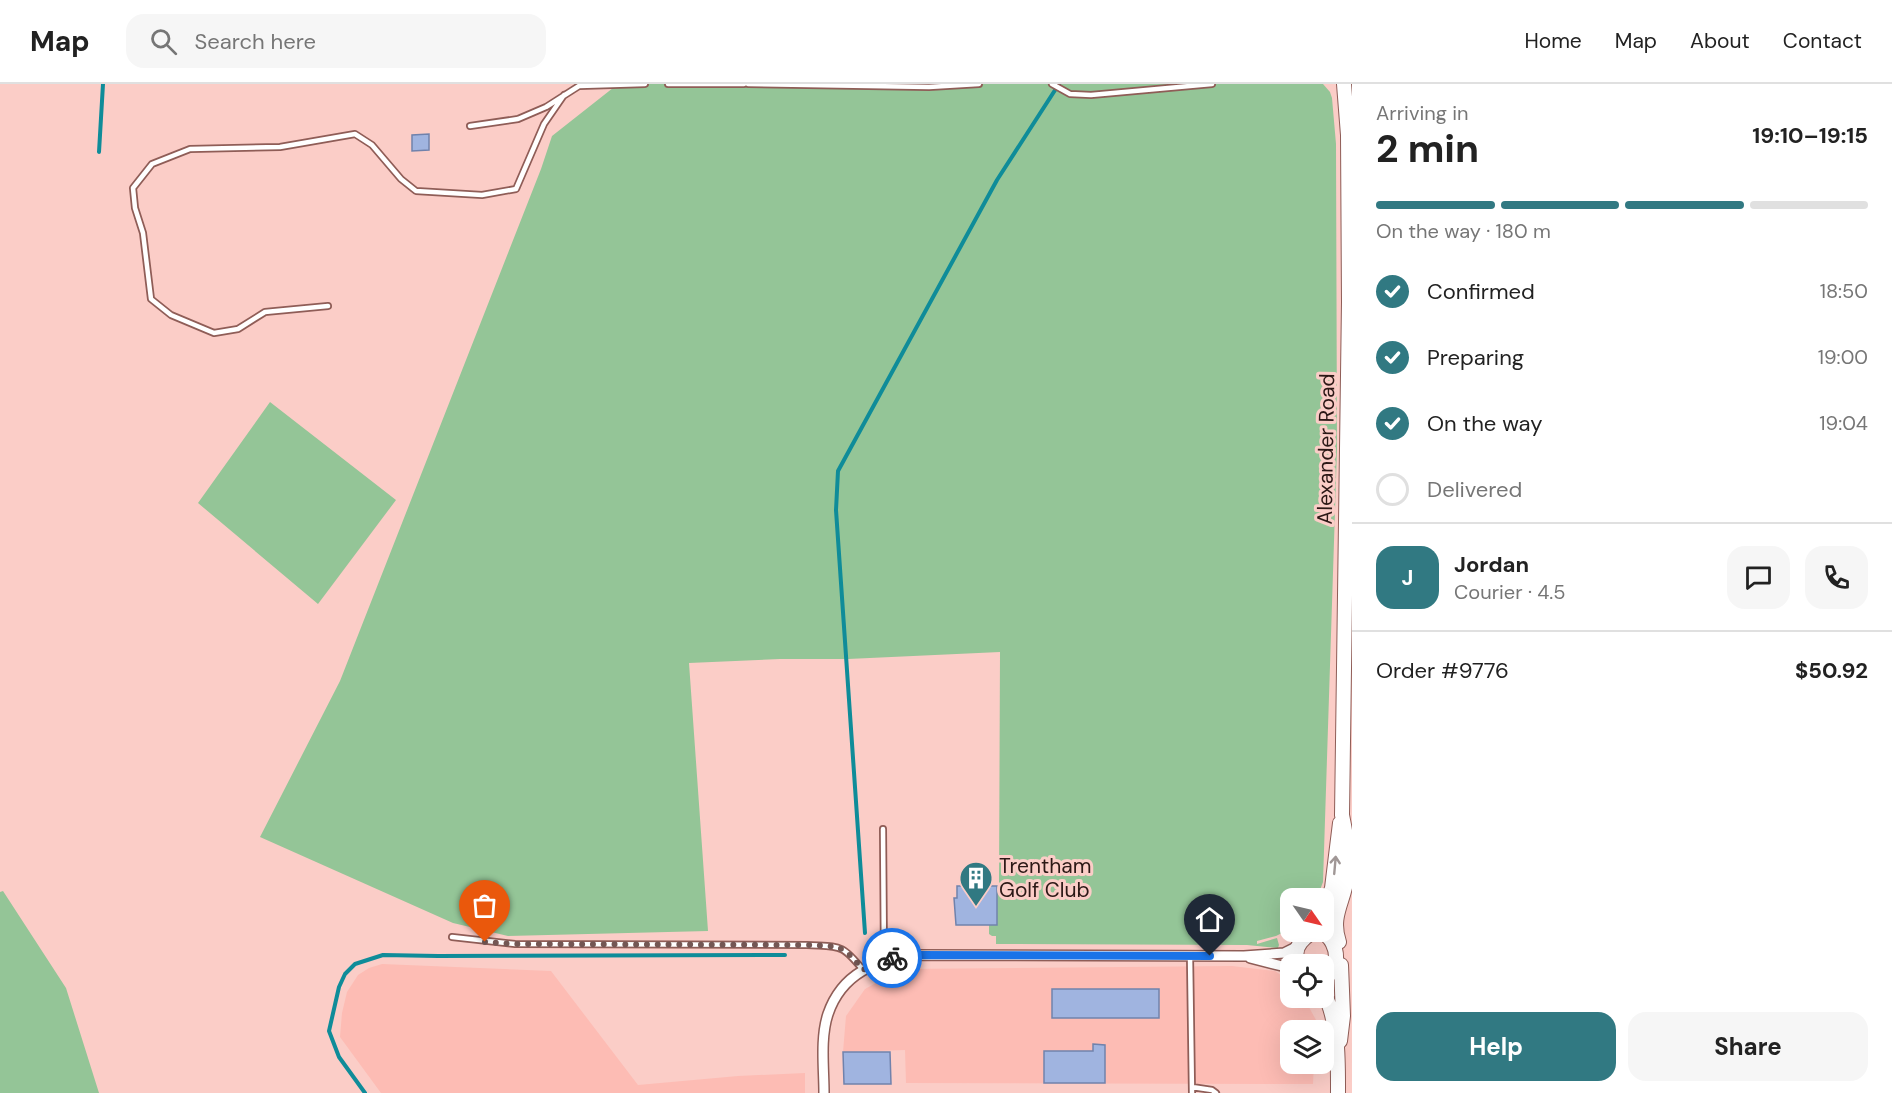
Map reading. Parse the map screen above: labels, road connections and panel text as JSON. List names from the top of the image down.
{
  "streets": {
    "street": ["Alexander Road"]
  },
  "places": {
    "building": ["Trentham Golf Club"]
  },
  "north": "bottom right",
  "page": {
    "header": "Map",
    "search": "Search here",
    "nav": [
      "Home",
      "Map",
      "About",
      "Contact"
    ],
    "heading": ["2 min", "Arriving in", "19:10–19:15"],
    "panel": [
      "Jordan",
      "Courier · 4.5",
      "Order #9776",
      "$50.92"
    ],
    "bar": "On the way · 180 m",
    "list": [
      ["Confirmed", "18:50"],
      ["Preparing", "19:00"],
      ["On the way", "19:04"],
      "Delivered"
    ],
    "round": "J",
    "buttons": ["Help", "Share"]
  }
}
